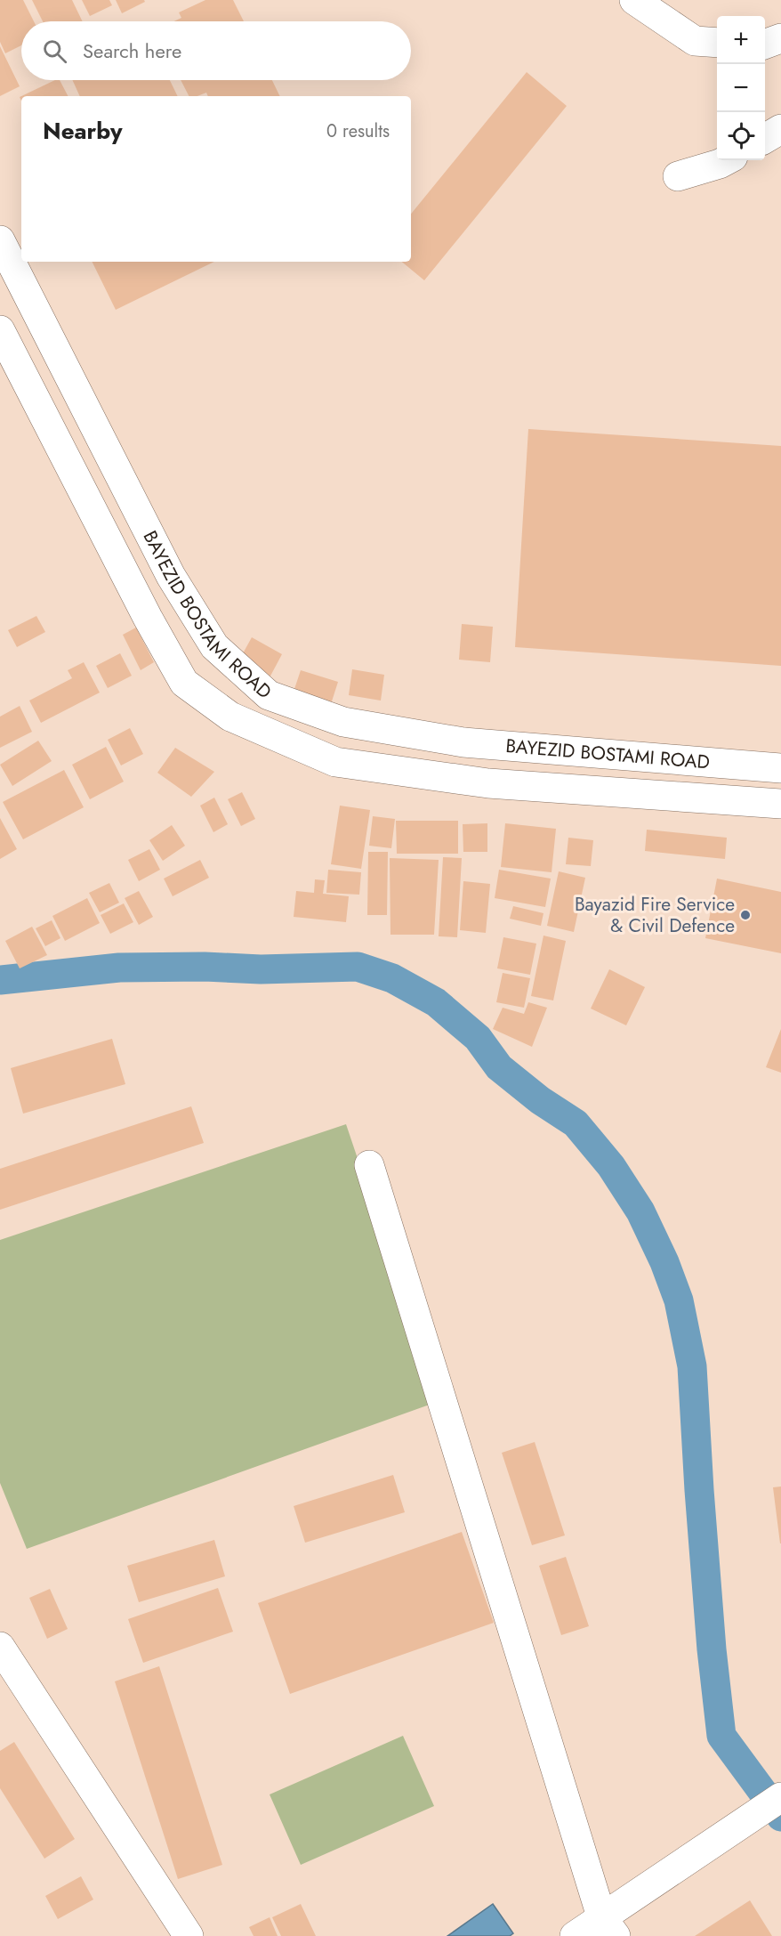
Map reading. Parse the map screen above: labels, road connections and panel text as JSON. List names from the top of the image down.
{
  "streets": {
    "main road": ["BAYEZID BOSTAMI ROAD"]
  },
  "places": ["Bayazid Fire Service & Civil Defence"],
  "page": {
    "map_buttons": ["+", "−"],
    "search": "Search here",
    "heading": ["Nearby", "0 results"]
  }
}
